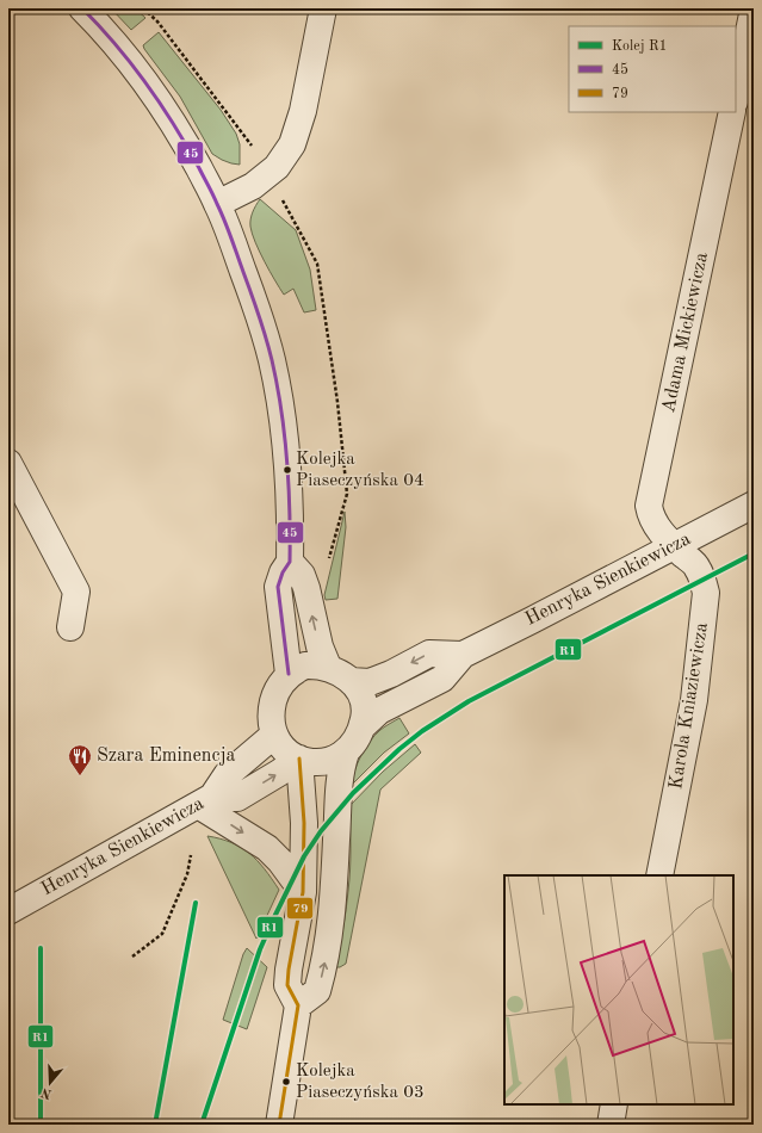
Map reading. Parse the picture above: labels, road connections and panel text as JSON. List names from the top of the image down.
{
  "streets": {
    "street": ["Adama Mickiewicza", "Henryka Sienkiewicza", "Karola Kniaziewicza"]
  },
  "crossings": [
    ["Adama Mickiewicza", "Henryka Sienkiewicza"],
    ["Adama Mickiewicza", "Karola Kniaziewicza"],
    ["Henryka Sienkiewicza", "Karola Kniaziewicza"]
  ],
  "places": {
    "other": ["Kolejka Piaseczyńska 04", "Kolejka Piaseczyńska 03"],
    "restaurant": ["Szara Eminencja"]
  },
  "lines": ["transit line 45", "rail line R1", "transit line 79"],
  "legend": ["Kolej R1", "45", "79"],
  "north": "bottom"
}
